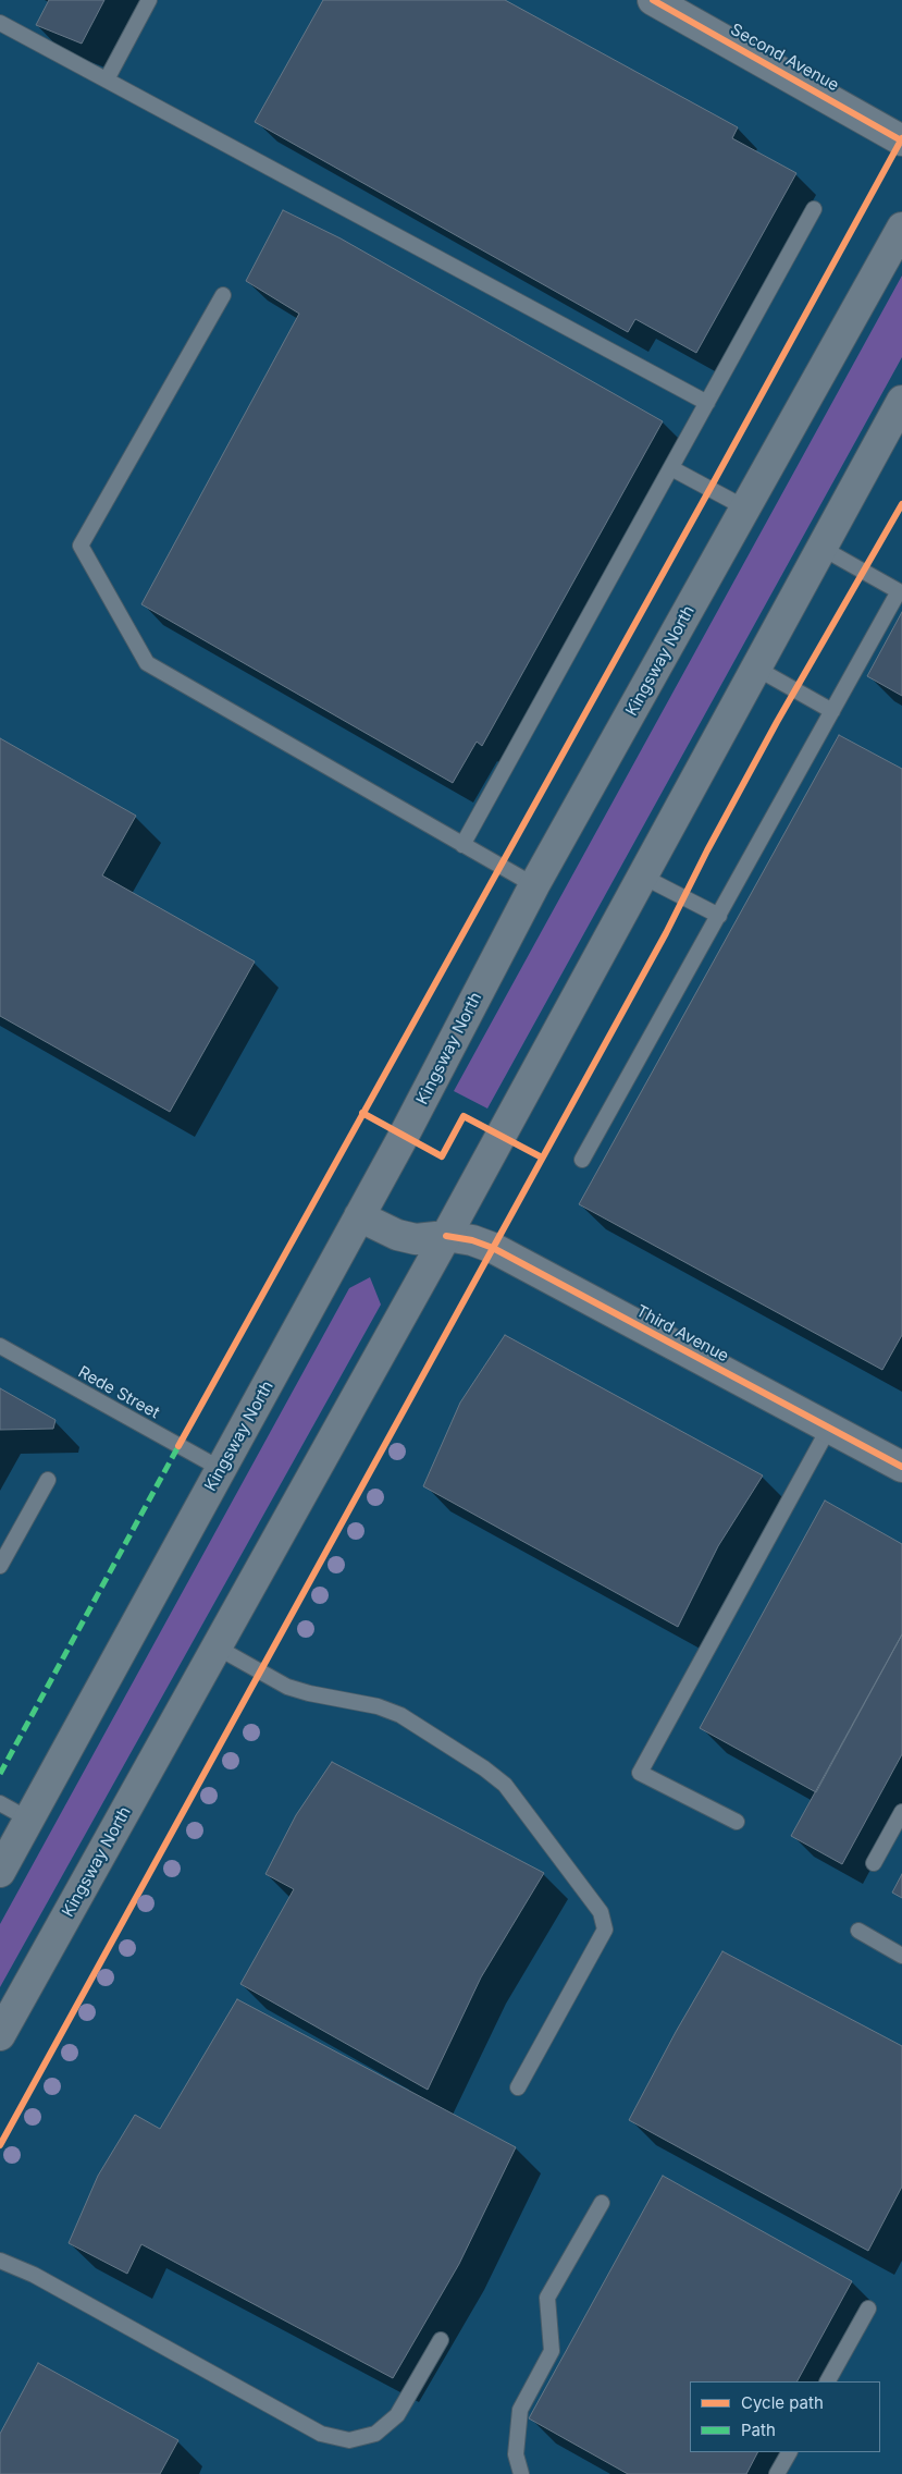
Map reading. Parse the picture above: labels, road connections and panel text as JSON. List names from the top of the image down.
{
  "streets": {
    "street": ["Second Avenue", "Kingsway North", "Third Avenue"],
    "lane": ["Rede Street"]
  },
  "crossings": [
    ["Kingsway North", "Third Avenue"],
    ["Kingsway North", "Rede Street"]
  ],
  "legend": ["Cycle path", "Path"]
}
